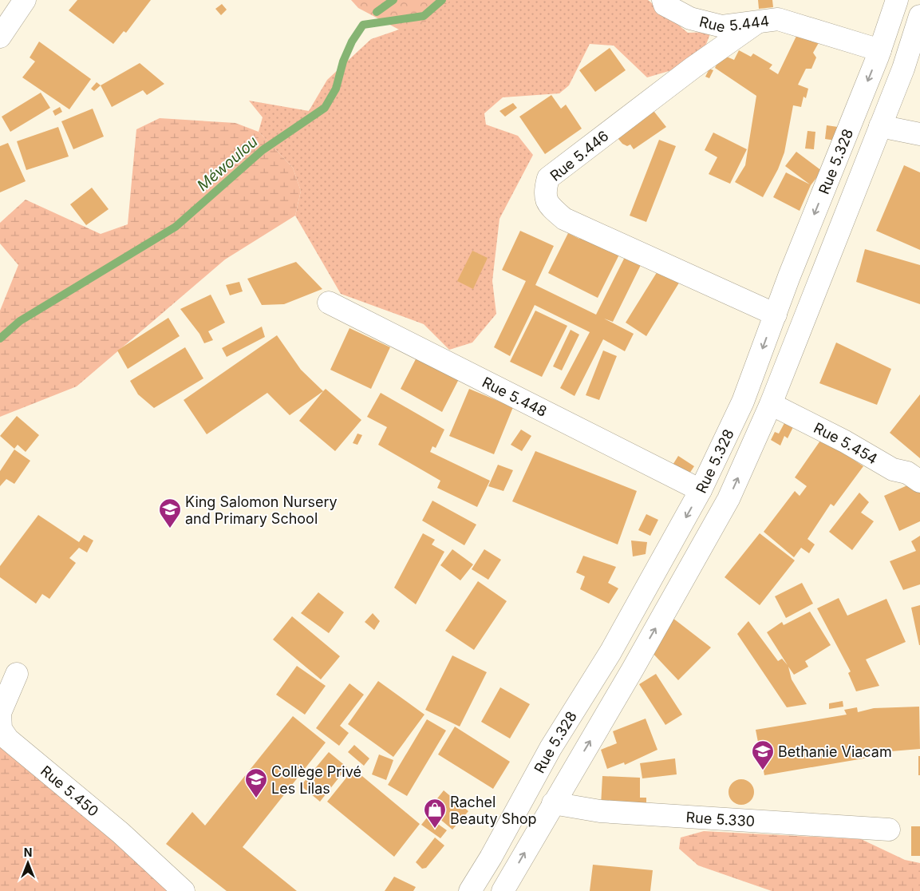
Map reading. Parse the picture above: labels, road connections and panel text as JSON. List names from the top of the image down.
{
  "streets": {
    "street": [
      "Rue 5.444",
      "Rue 5.446",
      "Rue 5.328",
      "Rue 5.448",
      "Rue 5.454",
      "Rue 5.450",
      "Rue 5.330"
    ]
  },
  "crossings": [
    ["Rue 5.444", "Rue 5.446"],
    ["Rue 5.444", "Rue 5.328"],
    ["Rue 5.446", "Rue 5.328"],
    ["Rue 5.328", "Rue 5.448"],
    ["Rue 5.328", "Rue 5.454"],
    ["Rue 5.328", "Rue 5.330"]
  ],
  "water": ["Méwoulou"],
  "places": {
    "school or university": ["King Salomon Nursery and Primary School", "Bethanie Viacam", "Collège Privé Les Lilas"],
    "shop": ["Rachel Beauty Shop"]
  },
  "north": "top"
}
